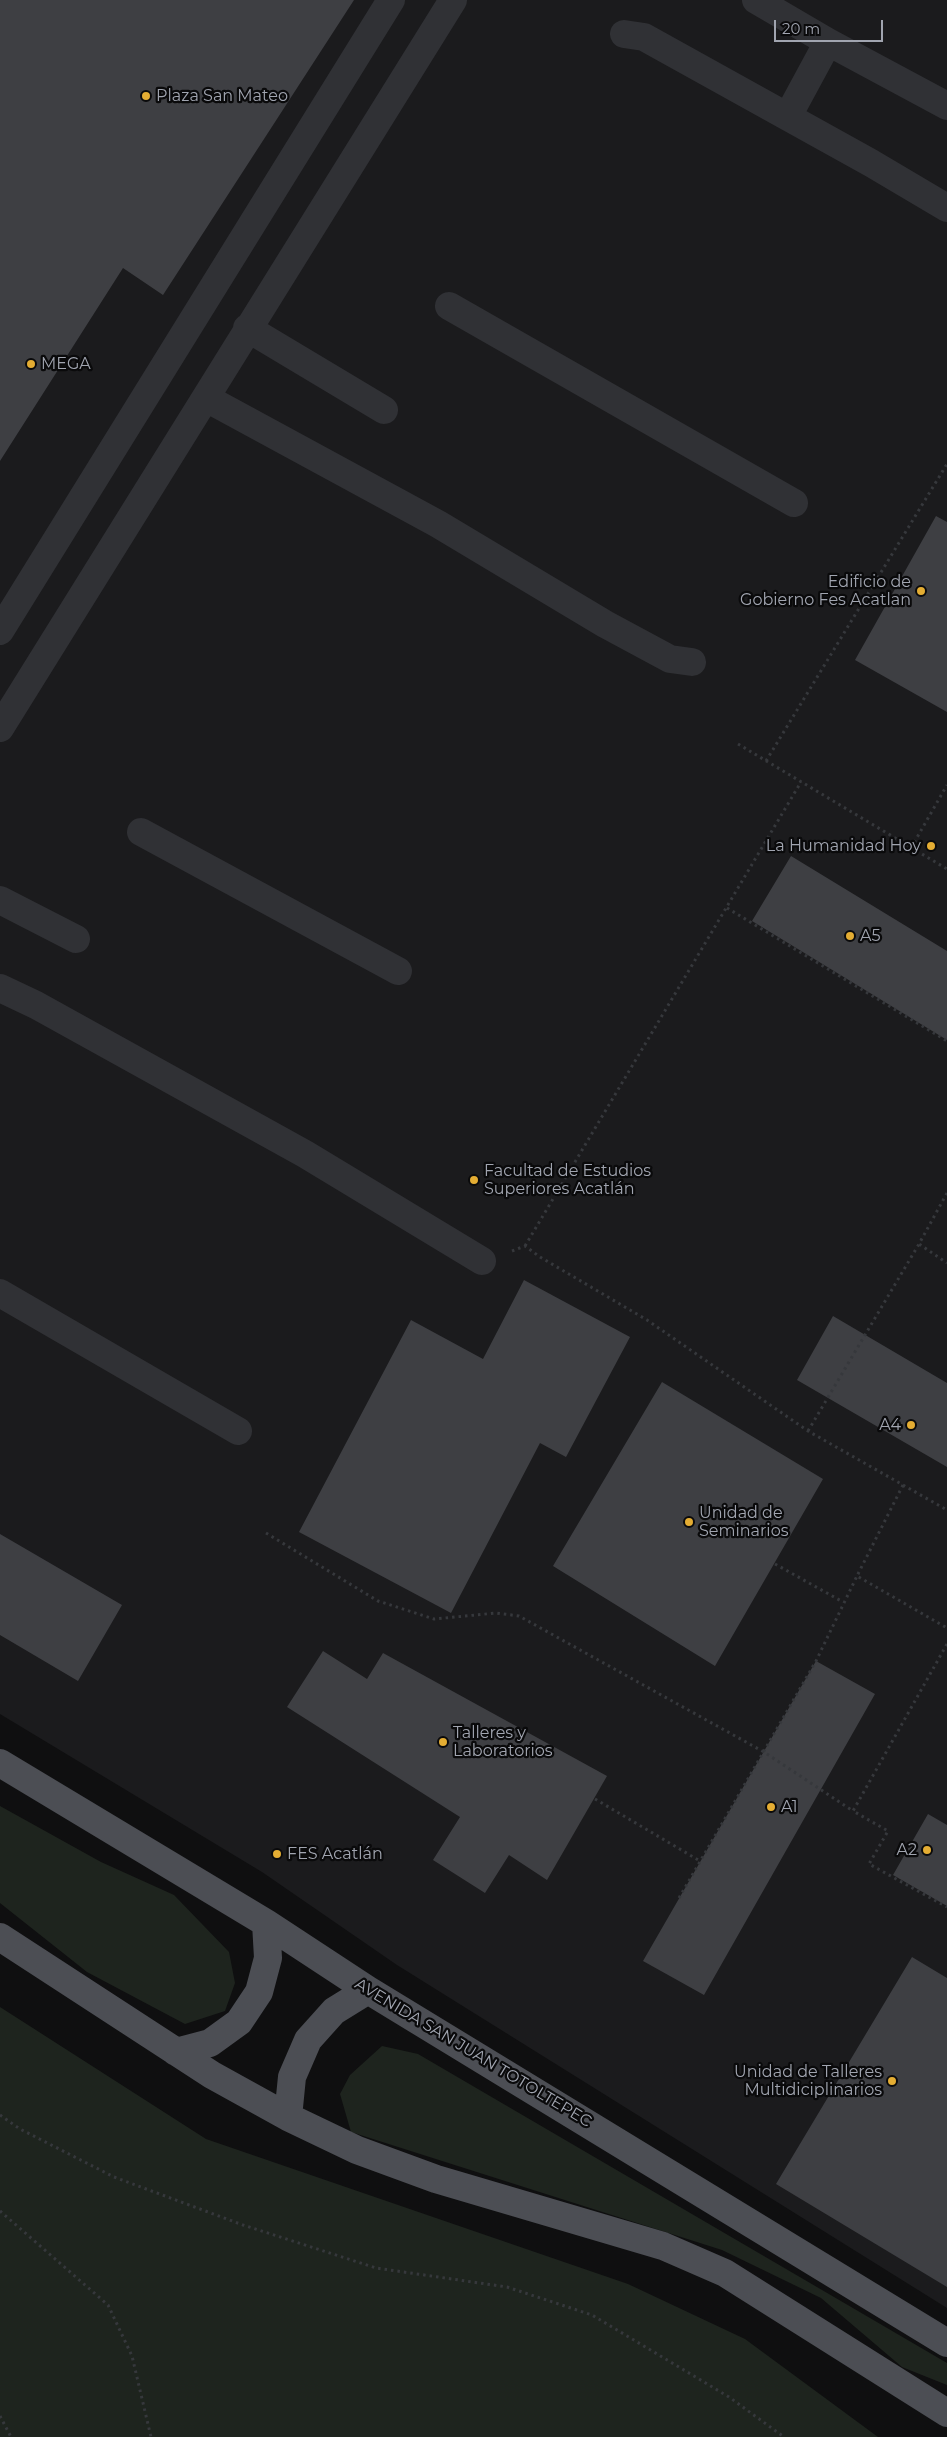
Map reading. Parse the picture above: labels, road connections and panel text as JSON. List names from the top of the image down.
{
  "streets": {
    "main road": ["AVENIDA SAN JUAN TOTOLTEPEC"]
  },
  "places": [
    "Plaza San Mateo",
    "MEGA",
    "Edificio de Gobierno Fes Acatlan",
    "La Humanidad Hoy",
    "A5",
    "Facultad de Estudios Superiores Acatlán",
    "A4",
    "Unidad de Seminarios",
    "Talleres y Laboratorios",
    "A1",
    "A2",
    "FES Acatlán",
    "Unidad de Talleres Multidiciplinarios"
  ],
  "scale_bar": "20 m"
}
